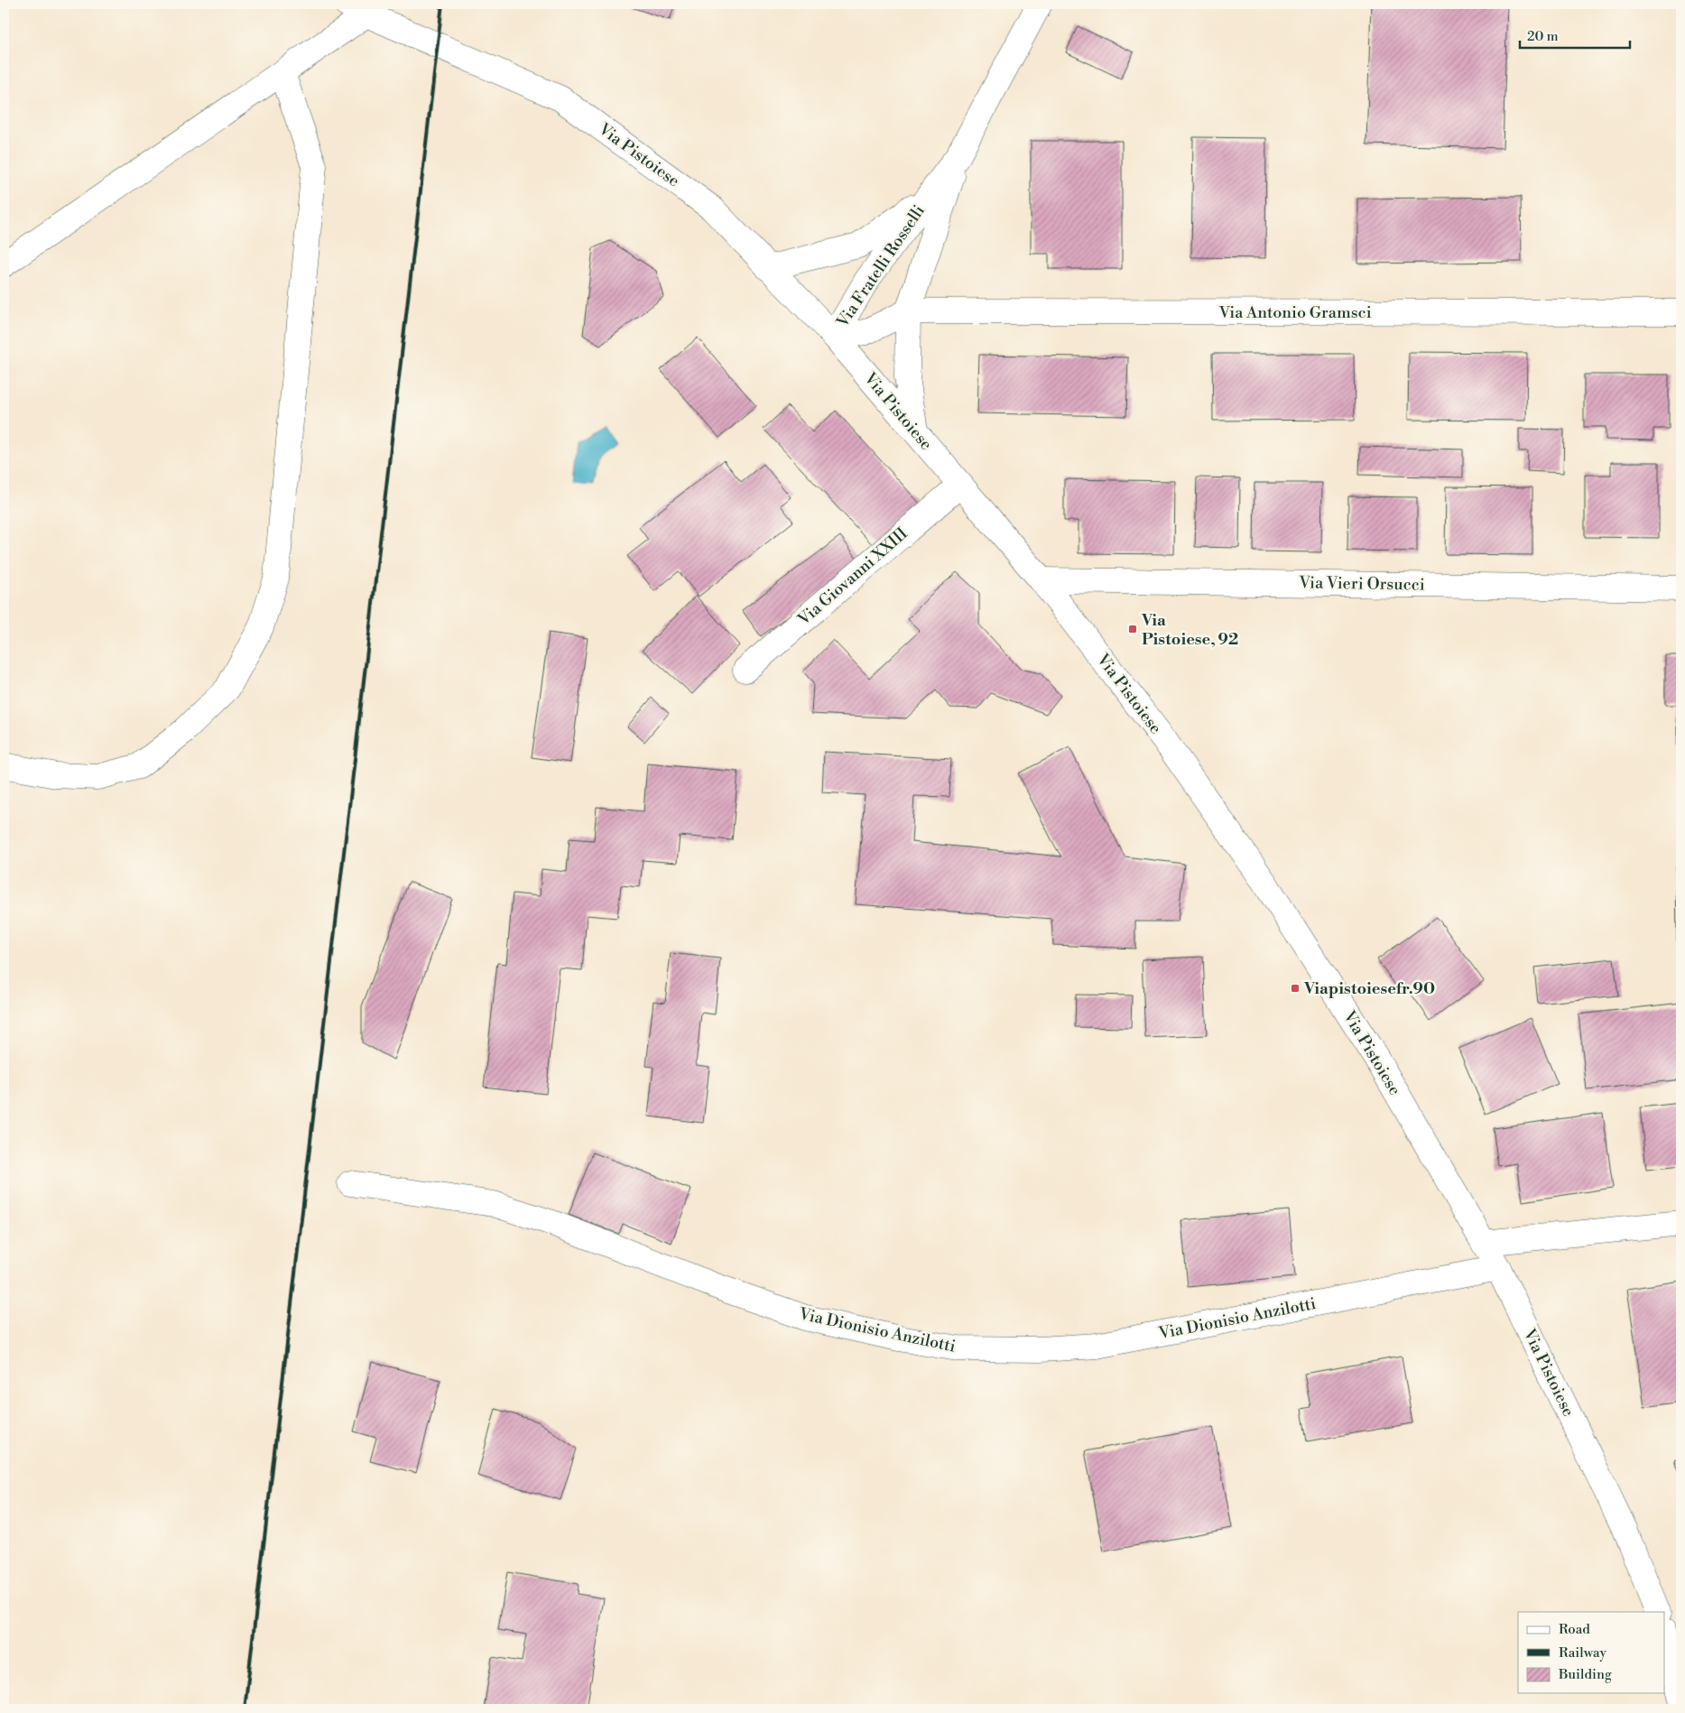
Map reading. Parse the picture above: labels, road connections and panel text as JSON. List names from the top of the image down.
{
  "streets": {
    "street": [
      "Via Pistoiese",
      "Via Fratelli Rosselli",
      "Via Antonio Gramsci",
      "Via Giovanni XXIII",
      "Via Vieri Orsucci",
      "Via Dionisio Anzilotti"
    ]
  },
  "crossings": [
    ["Via Pistoiese", "Via Fratelli Rosselli"],
    ["Via Pistoiese", "Via Giovanni XXIII"],
    ["Via Pistoiese", "Via Vieri Orsucci"],
    ["Via Pistoiese", "Via Dionisio Anzilotti"],
    ["Via Fratelli Rosselli", "Via Antonio Gramsci"]
  ],
  "places": {
    "transit": ["Via Pistoiese, 92", "Viapistoiesefr.90"]
  },
  "legend": ["Road", "Railway", "Building"],
  "scale_bar": "20 m"
}
